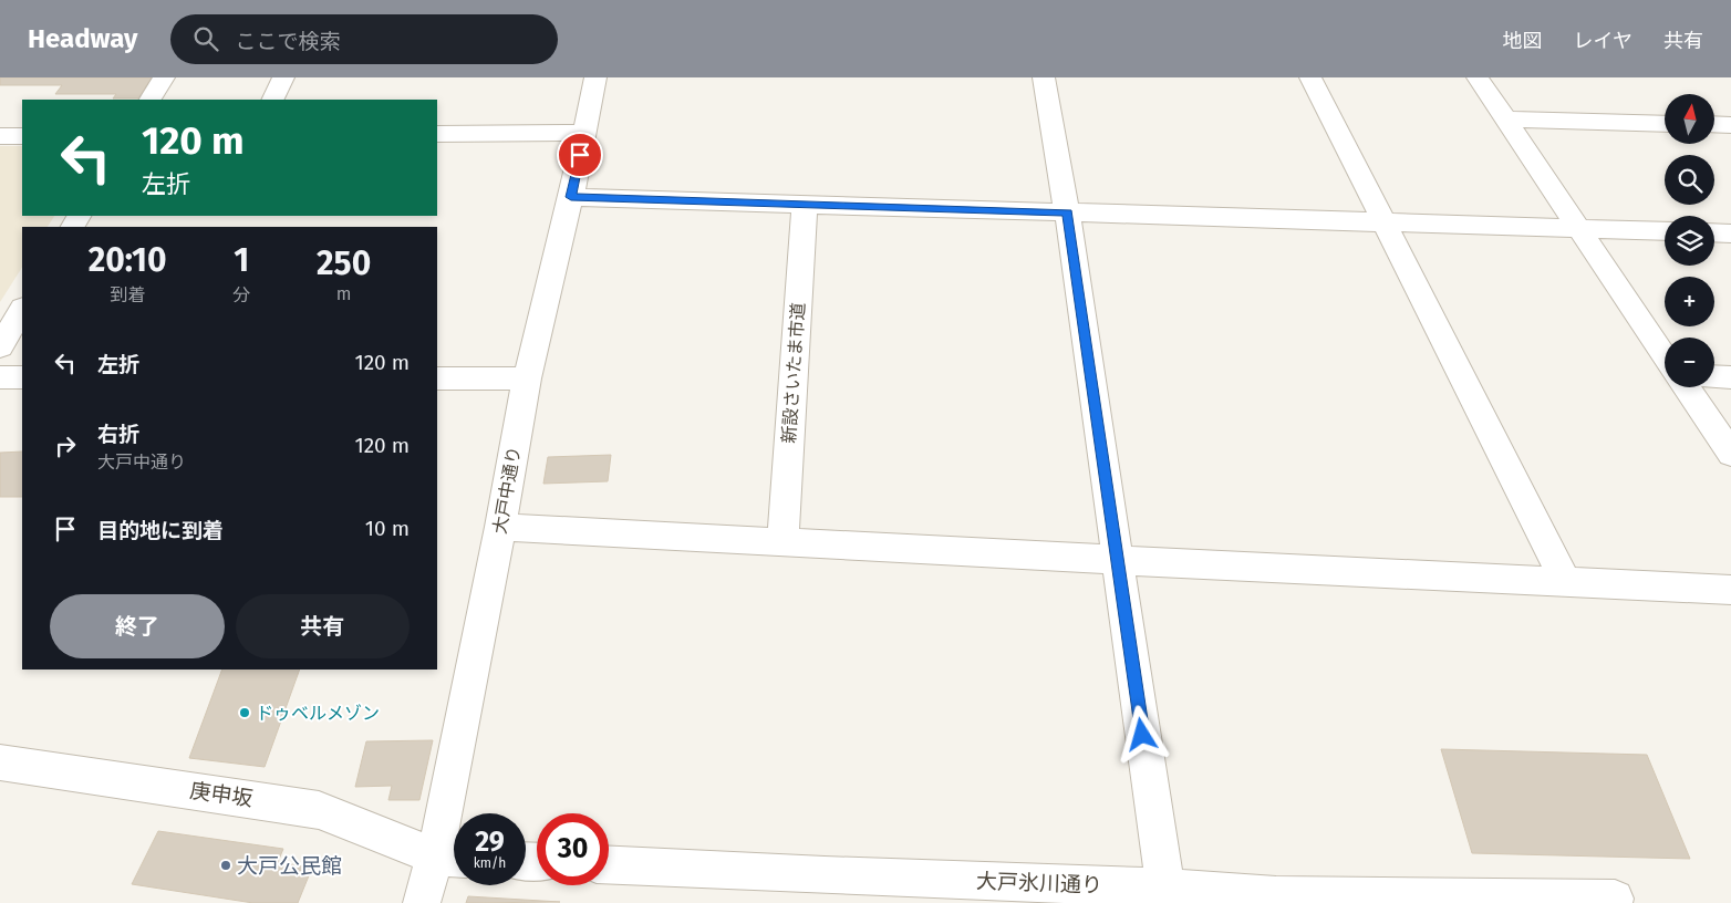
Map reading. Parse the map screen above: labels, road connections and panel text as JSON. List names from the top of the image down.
{
  "streets": {
    "street": [
      "新設さいたま市道",
      "大戸中通り",
      "庚申坂",
      "大戸氷川通り"
    ]
  },
  "crossings": [
    ["大戸中通り", "庚申坂"]
  ],
  "places": ["ドゥベルメゾン", "大戸公民館"],
  "north": "top",
  "page": {
    "header": "Headway",
    "search": "ここで検索",
    "nav": ["地図", "レイヤ", "共有"],
    "map_buttons": ["+", "−"],
    "turn": ["120 m", "左折"],
    "eta": [
      "20:10",
      "到着",
      "1",
      "分",
      "250",
      "m"
    ],
    "list": [
      {
        "name": "左折",
        "value": "120 m"
      },
      {
        "name": "右折",
        "note": "大戸中通り",
        "value": "120 m"
      },
      {
        "name": "目的地に到着",
        "value": "10 m"
      }
    ],
    "buttons": ["終了", "共有"],
    "speed": "29 km/h",
    "limit": "30"
  }
}
